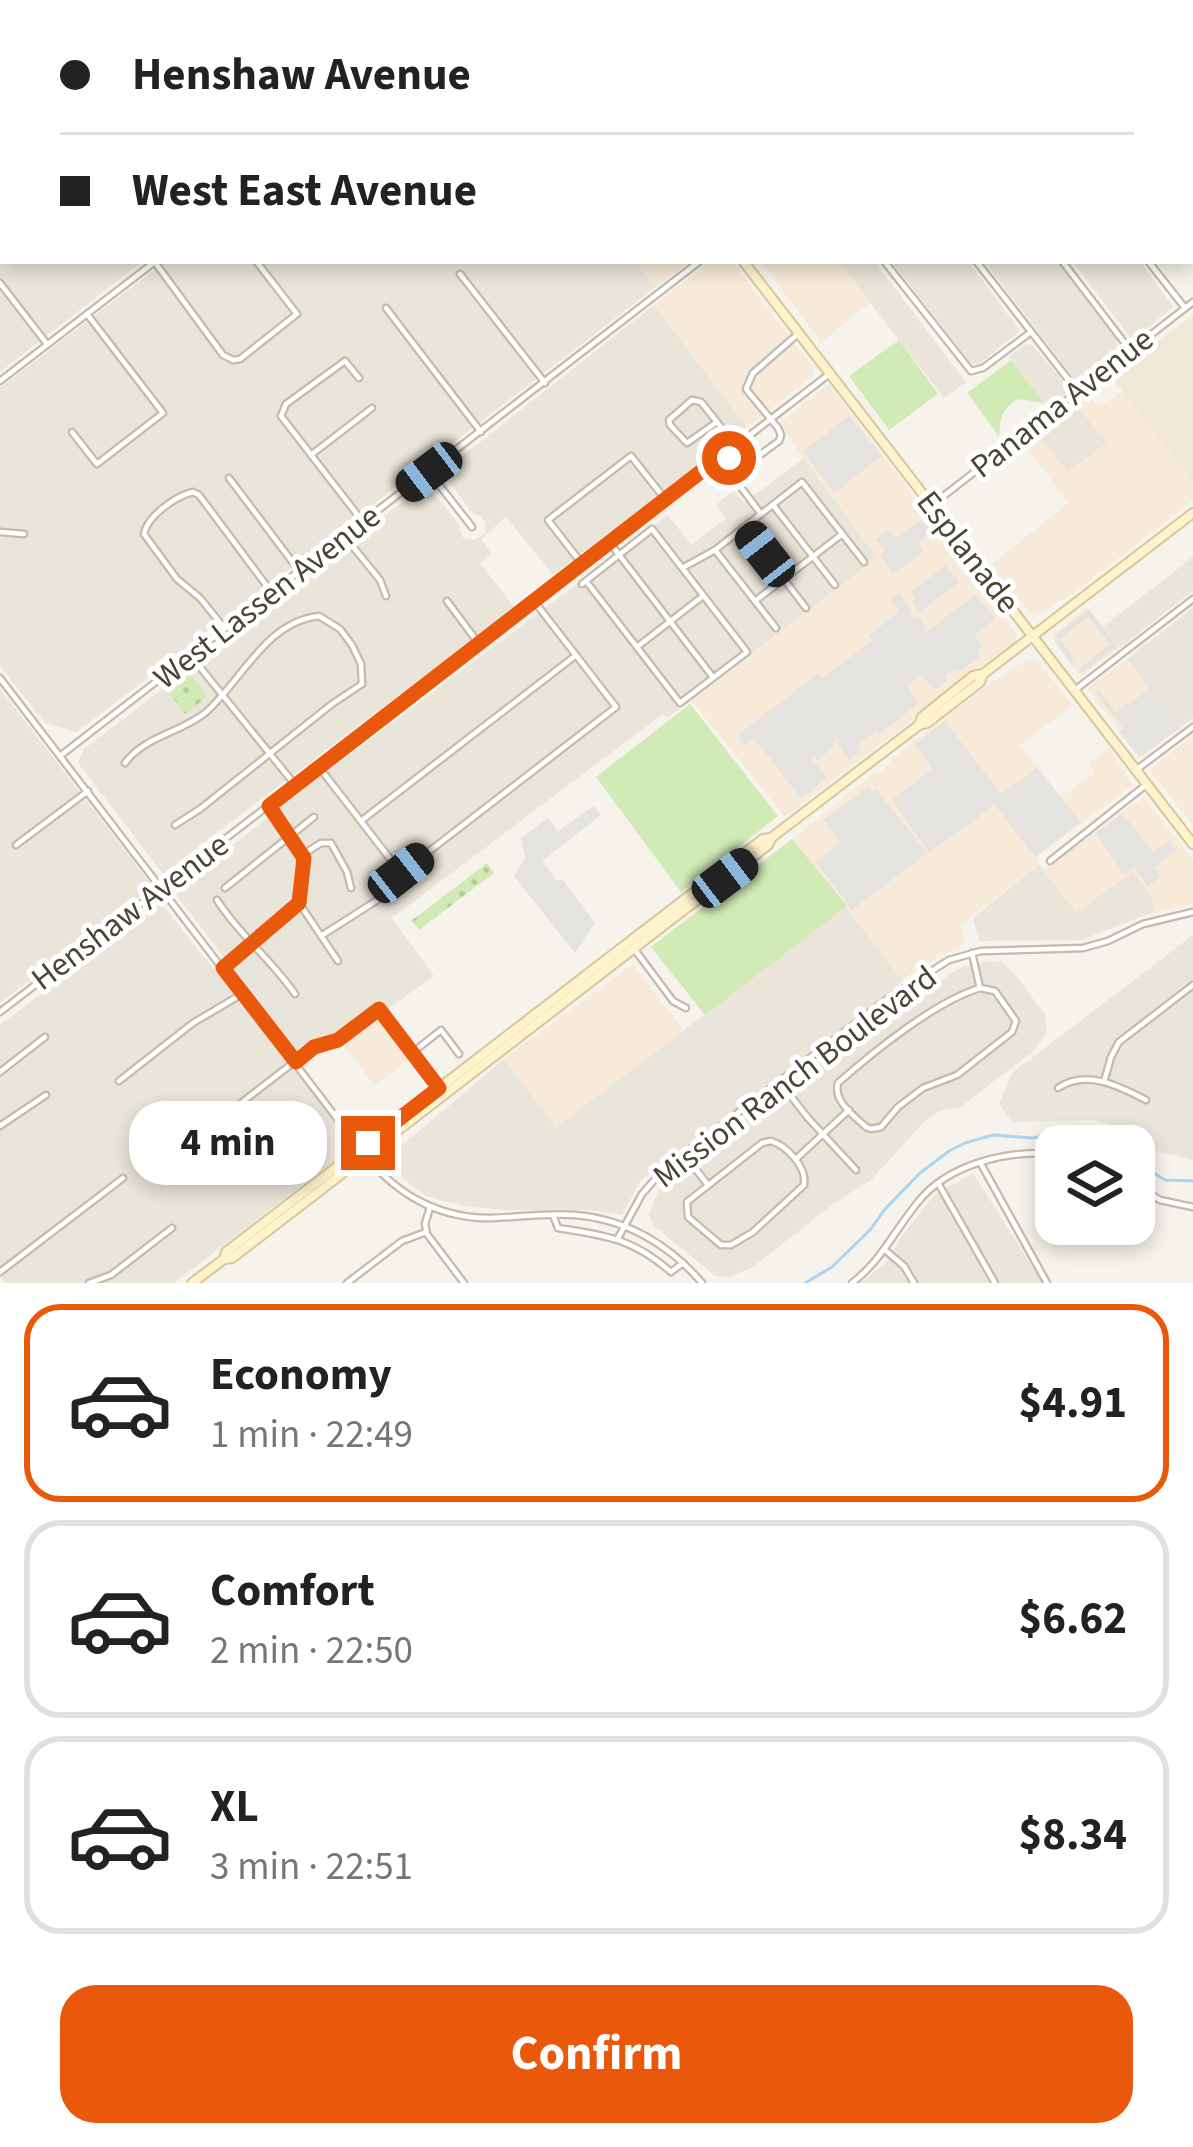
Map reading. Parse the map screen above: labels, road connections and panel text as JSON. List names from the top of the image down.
{
  "streets": {
    "main road": ["Esplanade"],
    "street": [
      "Panama Avenue",
      "West Lassen Avenue",
      "Henshaw Avenue",
      "Mission Ranch Boulevard"
    ]
  },
  "crossings": [
    ["Panama Avenue", "Esplanade"],
    ["Esplanade", "Henshaw Avenue"]
  ],
  "page": {
    "banner": ["Henshaw Avenue", "West East Avenue"],
    "bubble": "4 min",
    "list": [
      {
        "name": "Economy",
        "note": "1 min · 22:49",
        "value": "$4.91"
      },
      {
        "name": "Comfort",
        "note": "2 min · 22:50",
        "value": "$6.62"
      },
      {
        "name": "XL",
        "note": "3 min · 22:51",
        "value": "$8.34"
      }
    ],
    "buttons": "Confirm"
  }
}
